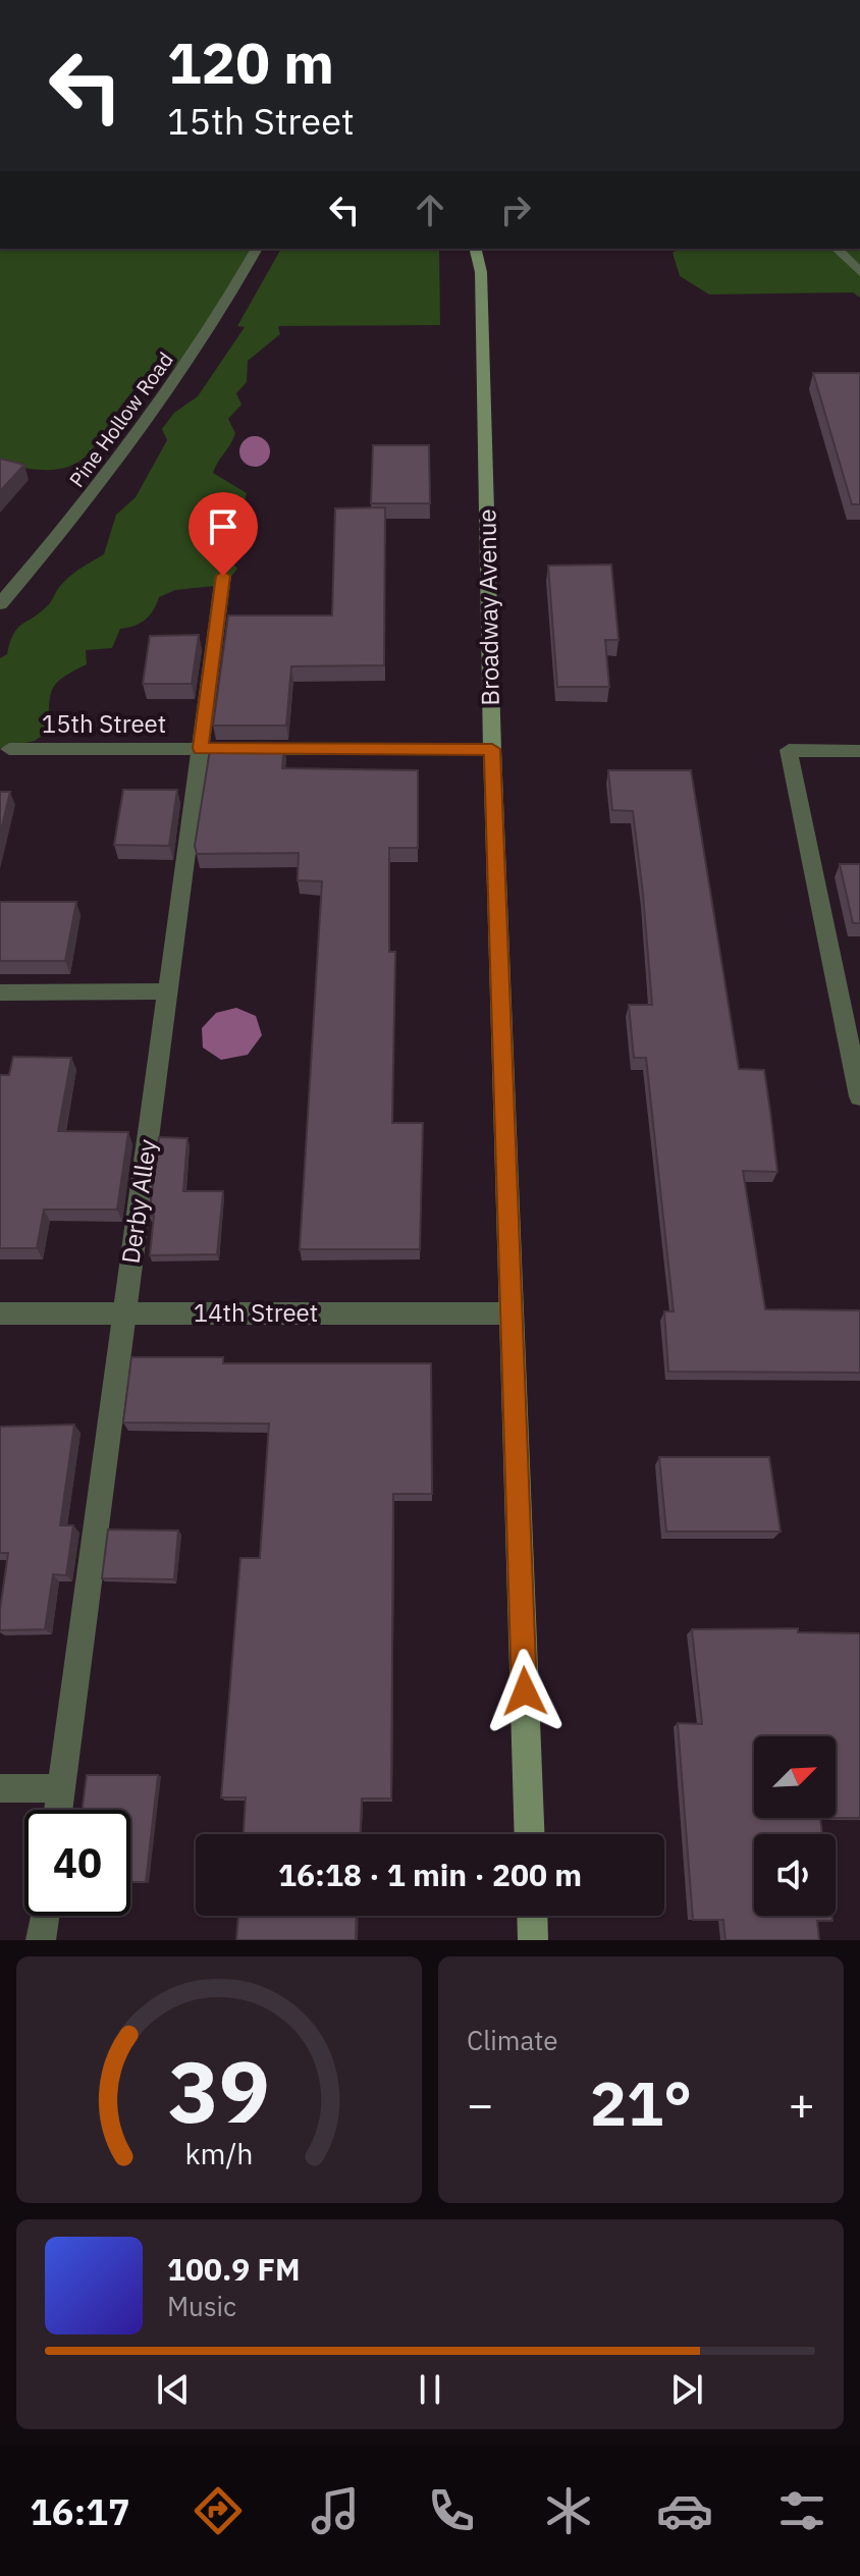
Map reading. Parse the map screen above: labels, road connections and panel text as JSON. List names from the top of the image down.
{
  "streets": {
    "street": [
      "Pine Hollow Road",
      "Broadway Avenue",
      "15th Street",
      "Derby Alley",
      "14th Street"
    ]
  },
  "crossings": [
    ["Broadway Avenue", "15th Street"],
    ["Broadway Avenue", "14th Street"],
    ["15th Street", "Derby Alley"],
    ["Derby Alley", "14th Street"]
  ],
  "north": "top right",
  "page": {
    "turn": ["120 m", "15th Street"],
    "limit": "40",
    "trip": "16:18 · 1 min · 200 m",
    "tile": "Climate",
    "heat": ["−", "21°", "+"],
    "song": ["100.9 FM", "Music"],
    "tabs": "16:17",
    "gauge": ["39", "km/h"]
  }
}
